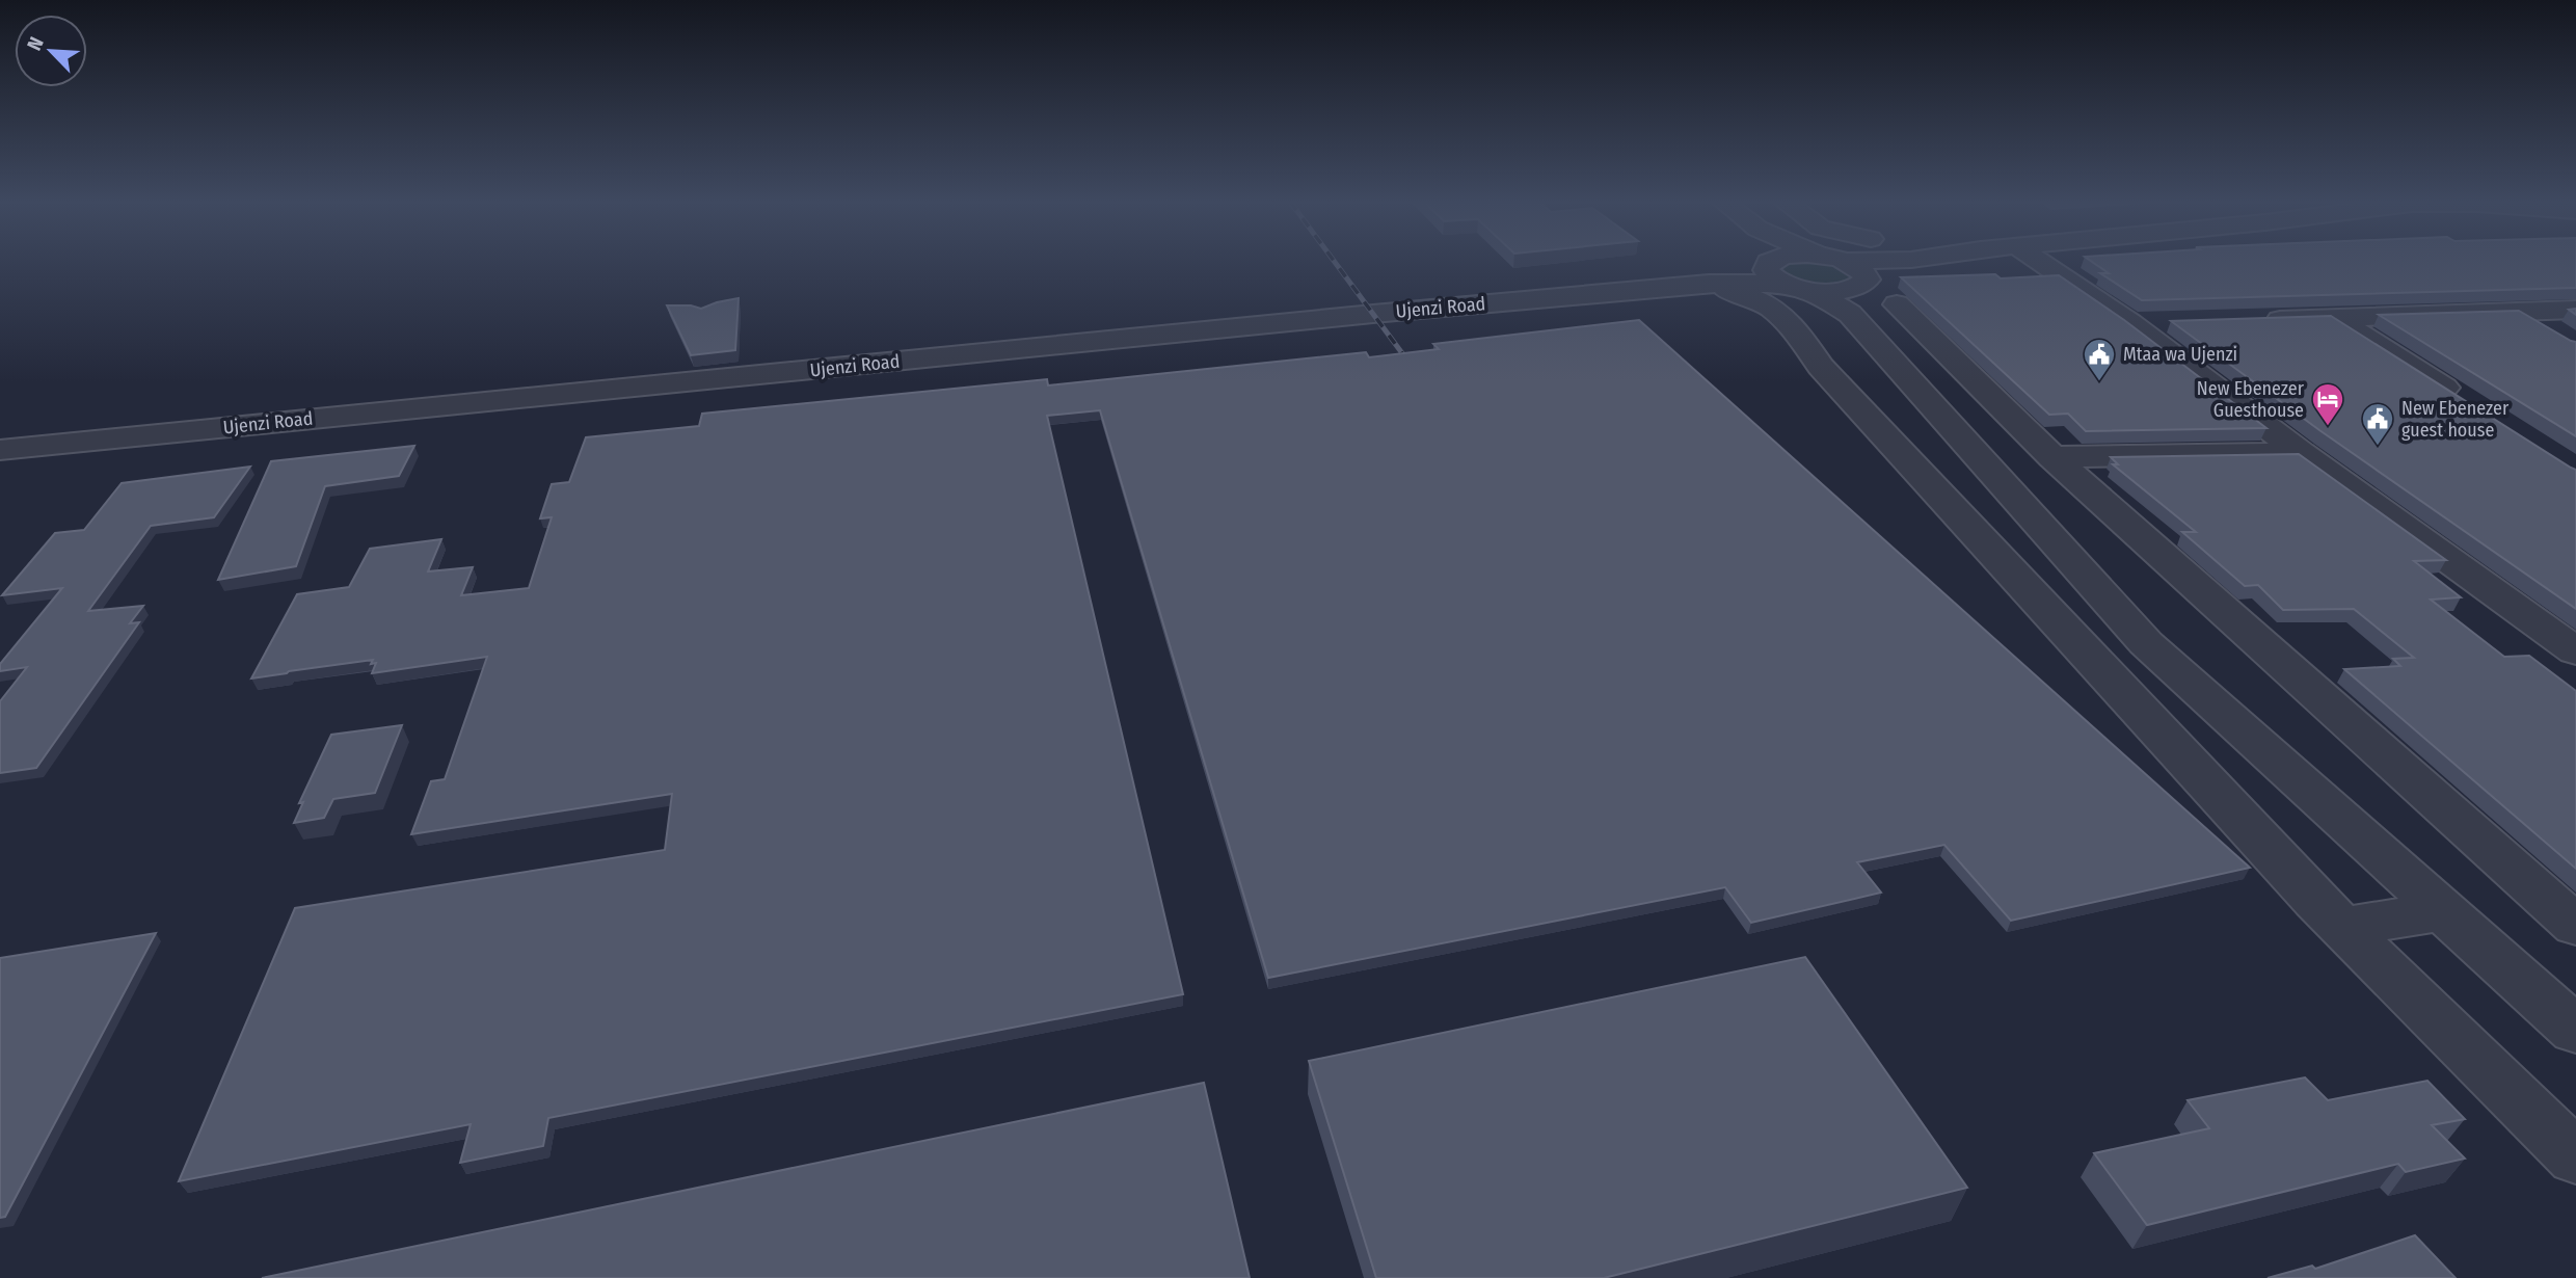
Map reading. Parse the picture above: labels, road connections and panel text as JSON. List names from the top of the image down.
{
  "streets": {
    "street": ["Ujenzi Road"]
  },
  "places": {
    "public building": ["Mtaa wa Ujenzi", "New Ebenezer guest house"],
    "hotel": ["New Ebenezer Guesthouse"]
  },
  "north": "top left"
}
